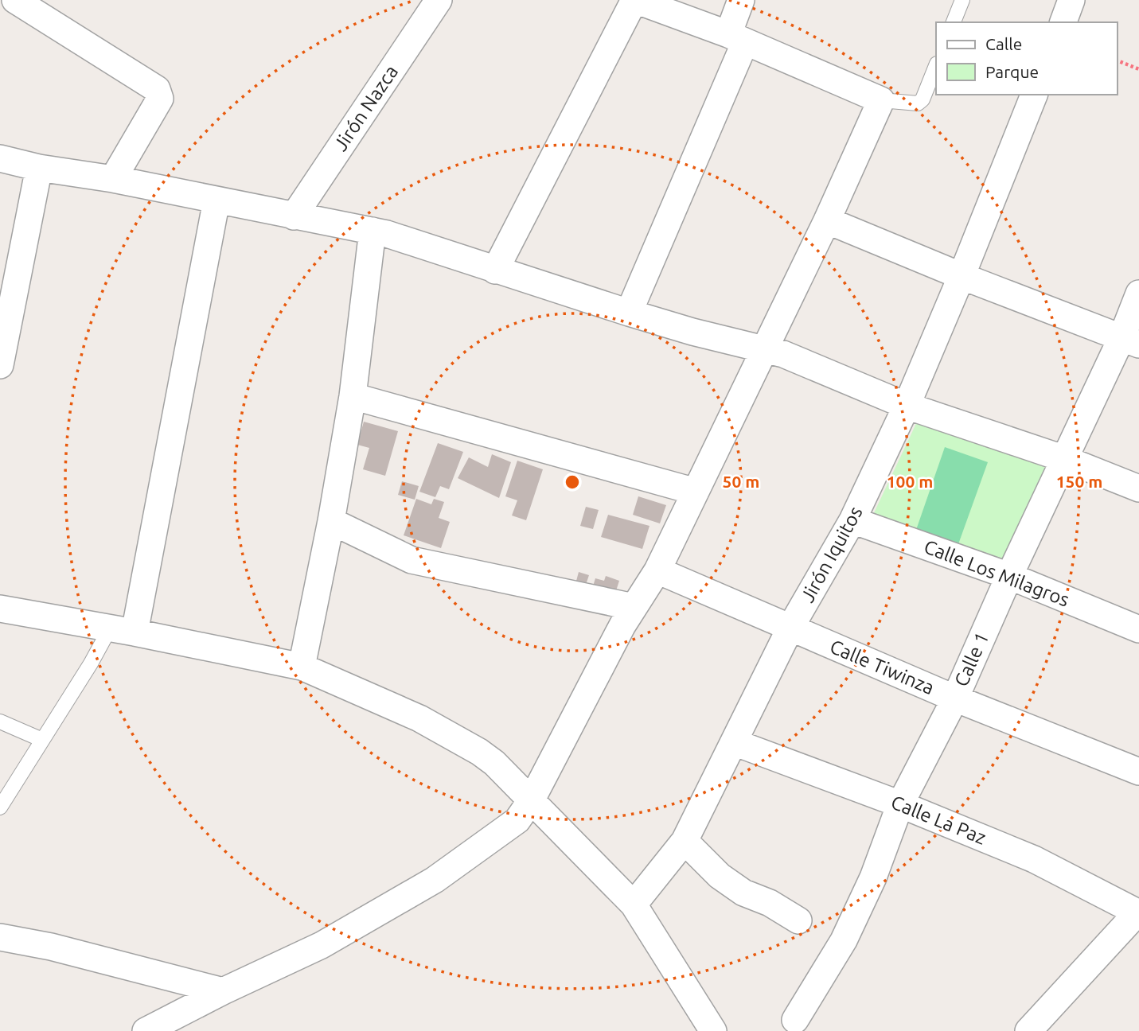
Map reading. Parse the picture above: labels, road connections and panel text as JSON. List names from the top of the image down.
{
  "streets": {
    "street": [
      "Jirón Nazca",
      "Jirón Iquitos",
      "Calle Los Milagros",
      "Calle 1",
      "Calle Tiwinza",
      "Calle La Paz"
    ]
  },
  "crossings": [
    ["Jirón Iquitos", "Calle Los Milagros"],
    ["Jirón Iquitos", "Calle Tiwinza"],
    ["Jirón Iquitos", "Calle La Paz"],
    ["Calle Los Milagros", "Calle 1"],
    ["Calle 1", "Calle Tiwinza"],
    ["Calle 1", "Calle La Paz"]
  ],
  "legend": ["Calle", "Parque"],
  "rings": ["50 m", "100 m", "150 m"]
}
